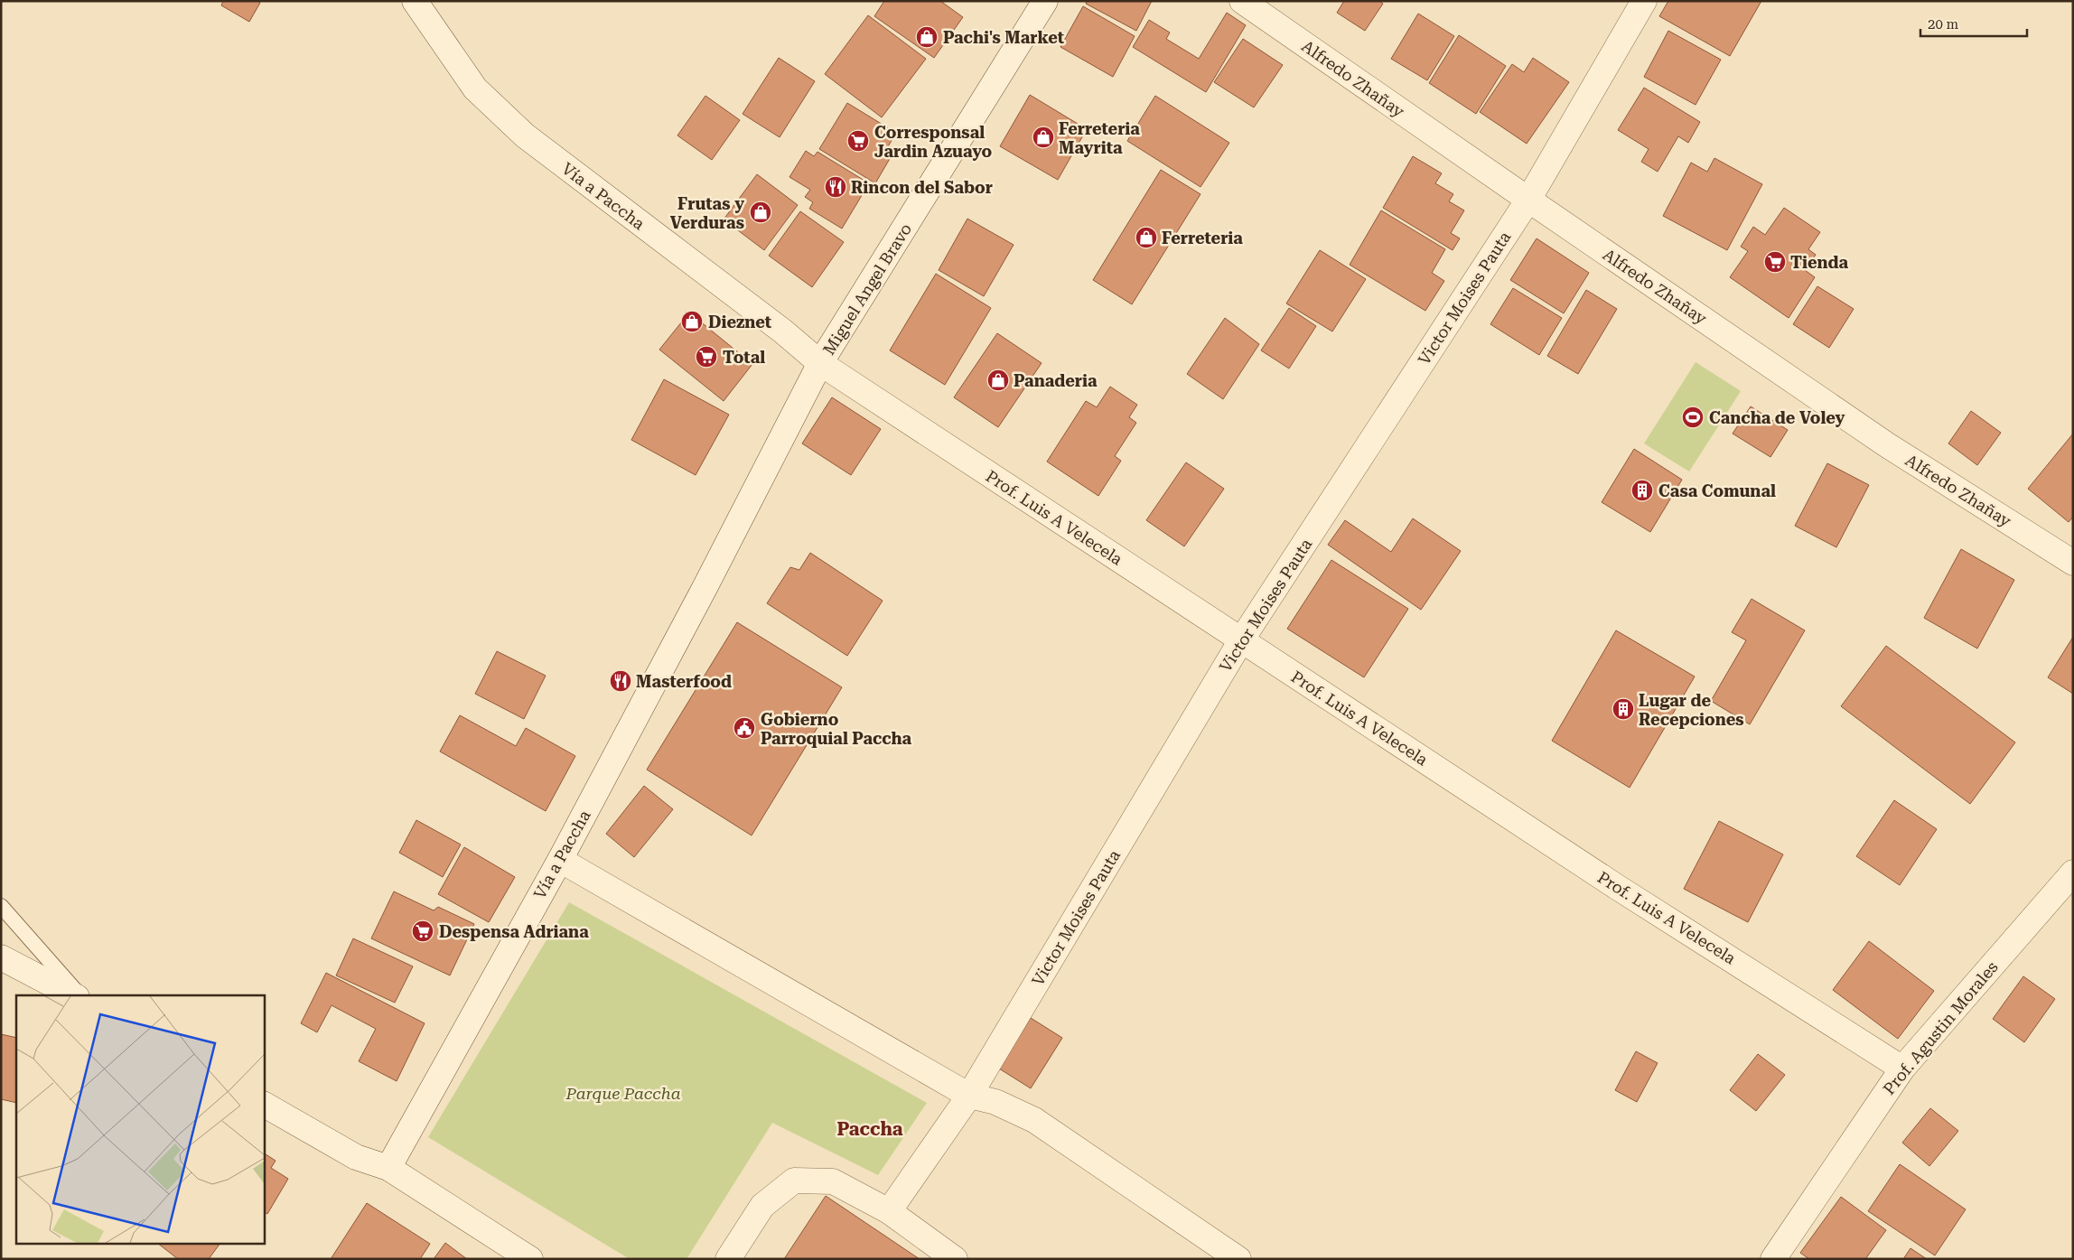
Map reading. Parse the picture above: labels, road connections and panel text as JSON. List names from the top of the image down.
{
  "streets": {
    "street": [
      "Alfredo Zhañay",
      "Vía a Paccha",
      "Miguel Angel Bravo",
      "Victor Moises Pauta",
      "Prof. Luis A Velecela",
      "Prof. Agustin Morales"
    ]
  },
  "crossings": [
    ["Alfredo Zhañay", "Victor Moises Pauta"],
    ["Vía a Paccha", "Miguel Angel Bravo"],
    ["Vía a Paccha", "Prof. Luis A Velecela"],
    ["Miguel Angel Bravo", "Prof. Luis A Velecela"],
    ["Victor Moises Pauta", "Prof. Luis A Velecela"],
    ["Prof. Luis A Velecela", "Prof. Agustin Morales"]
  ],
  "districts": ["Paccha"],
  "parks": ["Parque Paccha"],
  "places": {
    "shop": [
      "Pachi's Market",
      "Ferreteria Mayrita",
      "Frutas y Verduras",
      "Ferreteria",
      "Dieznet",
      "Panaderia"
    ],
    "supermarket": [
      "Corresponsal Jardin Azuayo",
      "Tienda",
      "Total",
      "Despensa Adriana"
    ],
    "restaurant": ["Rincon del Sabor", "Masterfood"],
    "sports": ["Cancha de Voley"],
    "building": ["Casa Comunal", "Lugar de Recepciones"],
    "public building": ["Gobierno Parroquial Paccha"]
  },
  "scale_bar": "20 m"
}
